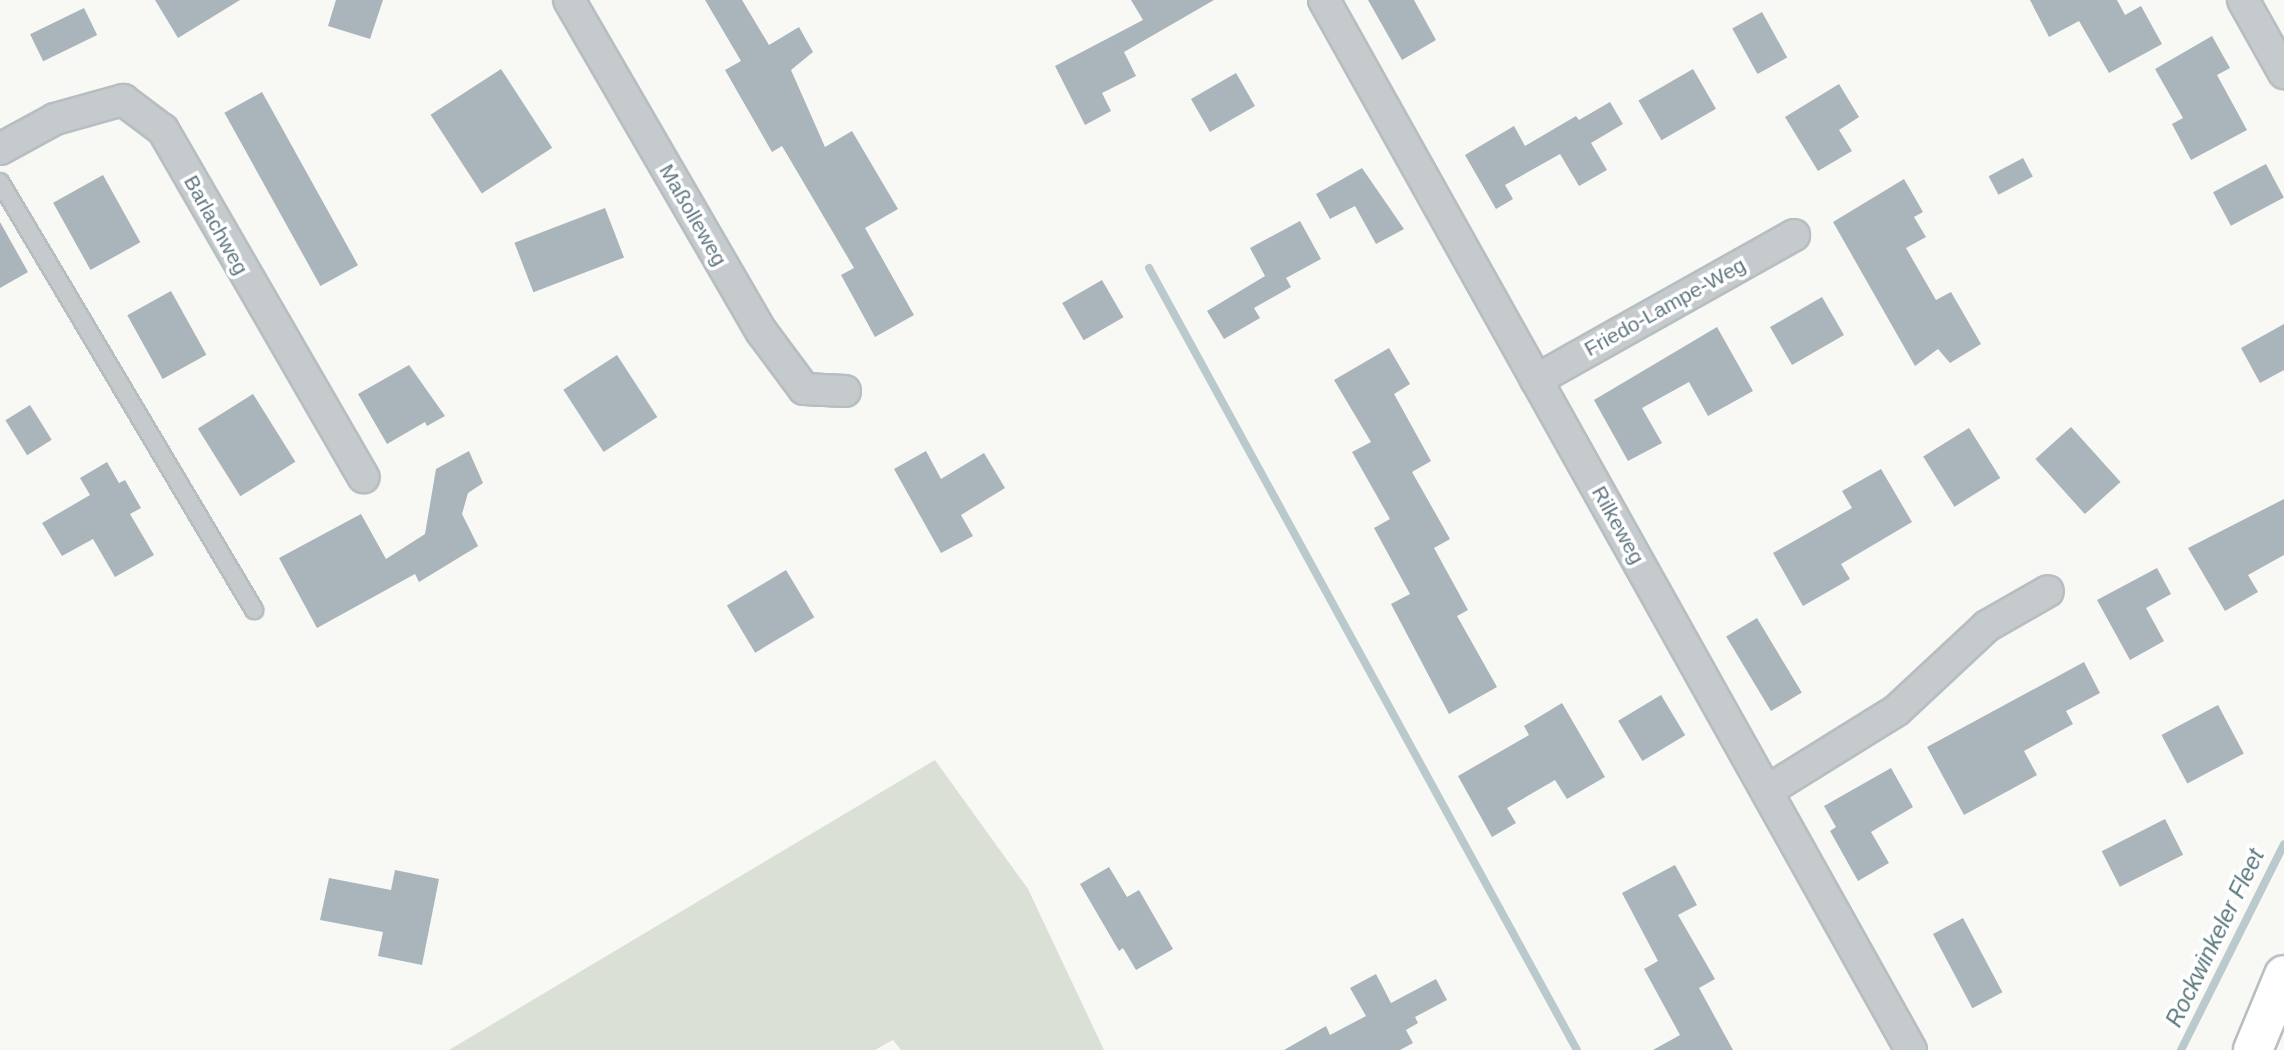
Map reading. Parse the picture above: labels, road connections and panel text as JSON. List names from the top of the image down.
{
  "streets": {
    "street": [
      "Maßolleweg",
      "Barlachweg",
      "Friedo-Lampe-Weg",
      "Rilkeweg"
    ]
  },
  "crossings": [
    ["Friedo-Lampe-Weg", "Rilkeweg"]
  ],
  "water": ["Rockwinkeler Fleet"]
}
